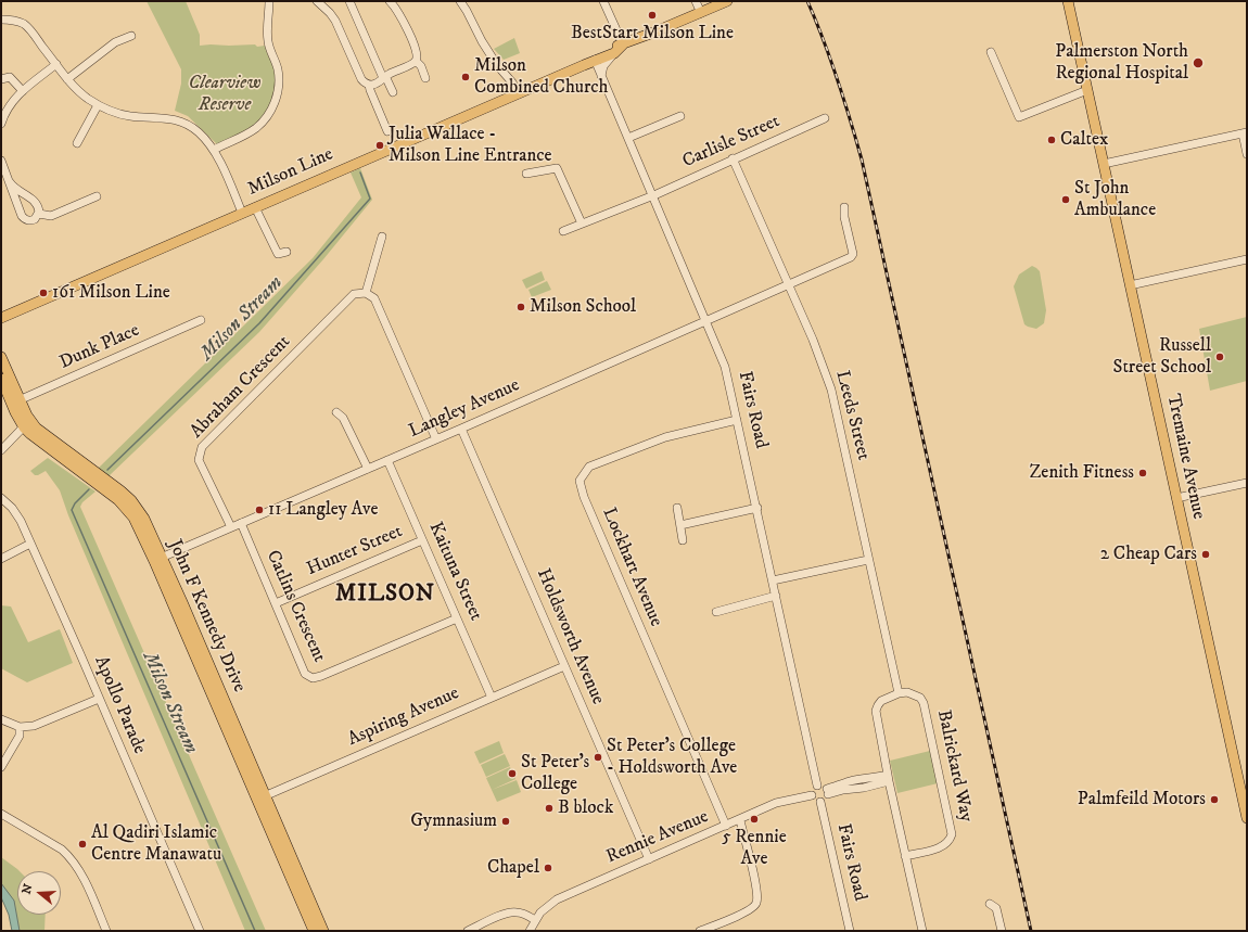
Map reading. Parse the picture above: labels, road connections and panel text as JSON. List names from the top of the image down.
{
  "streets": {
    "main road": ["Milson Line", "Tremaine Avenue", "John F Kennedy Drive"],
    "street": [
      "Carlisle Street",
      "Dunk Place",
      "Abraham Crescent",
      "Langley Avenue",
      "Fairs Road",
      "Leeds Street",
      "Hunter Street",
      "Lockhart Avenue",
      "Kaituna Street",
      "Catlins Crescent",
      "Holdsworth Avenue",
      "Apollo Parade",
      "Aspiring Avenue",
      "Balrickard Way",
      "Rennie Avenue"
    ]
  },
  "crossings": [
    ["Carlisle Street", "Fairs Road"],
    ["Carlisle Street", "Leeds Street"],
    ["Milson Line", "Fairs Road"],
    ["Dunk Place", "John F Kennedy Drive"],
    ["Abraham Crescent", "Langley Avenue"],
    ["Langley Avenue", "Fairs Road"],
    ["Langley Avenue", "Leeds Street"],
    ["Langley Avenue", "Kaituna Street"],
    ["Langley Avenue", "Catlins Crescent"],
    ["Langley Avenue", "John F Kennedy Drive"],
    ["Langley Avenue", "Holdsworth Avenue"],
    ["Fairs Road", "Lockhart Avenue"],
    ["Fairs Road", "Rennie Avenue"],
    ["Leeds Street", "Balrickard Way"],
    ["Hunter Street", "Kaituna Street"],
    ["Hunter Street", "Catlins Crescent"],
    ["Lockhart Avenue", "Rennie Avenue"],
    ["Kaituna Street", "Catlins Crescent"],
    ["Kaituna Street", "Aspiring Avenue"],
    ["John F Kennedy Drive", "Aspiring Avenue"],
    ["Holdsworth Avenue", "Aspiring Avenue"],
    ["Holdsworth Avenue", "Rennie Avenue"]
  ],
  "districts": ["MILSON"],
  "water": ["Milson Stream"],
  "parks": ["Clearview Reserve"],
  "places": [
    "BestStart Milson Line",
    "Palmerston North Regional Hospital",
    "Milson Combined Church",
    "Caltex",
    "Julia Wallace - Milson Line Entrance",
    "St John Ambulance",
    "161 Milson Line",
    "Milson School",
    "Russell Street School",
    "Zenith Fitness",
    "11 Langley Ave",
    "2 Cheap Cars",
    "St Peter’s College - Holdsworth Ave",
    "St Peter's College",
    "Palmfeild Motors",
    "B block",
    "5 Rennie Ave",
    "Gymnasium",
    "Al Qadiri Islamic Centre Manawatu",
    "Chapel"
  ],
  "north": "left"
}
